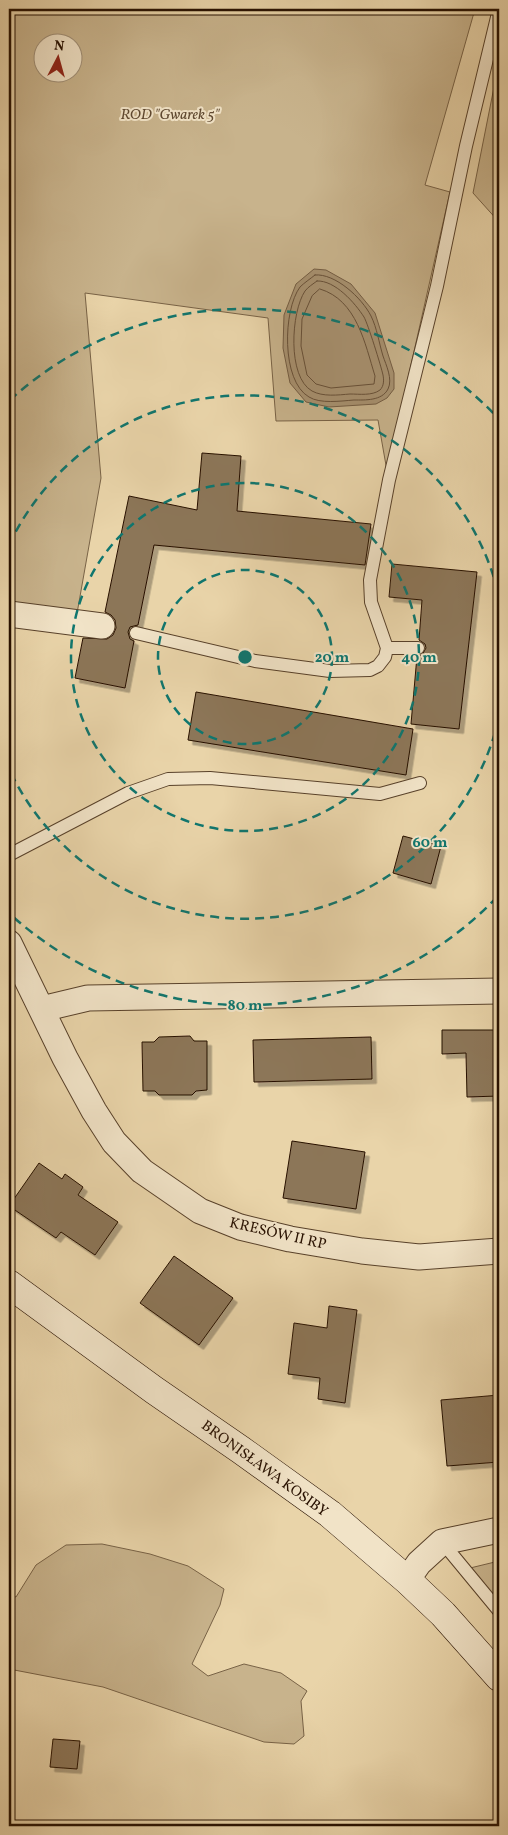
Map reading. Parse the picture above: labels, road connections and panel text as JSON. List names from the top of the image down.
{
  "streets": {
    "street": ["KRESÓW II RP", "BRONISŁAWA KOSIBY"]
  },
  "parks": ["ROD \"Gwarek 5\""],
  "north": "top",
  "rings": [
    "20 m",
    "40 m",
    "60 m",
    "80 m"
  ]
}
